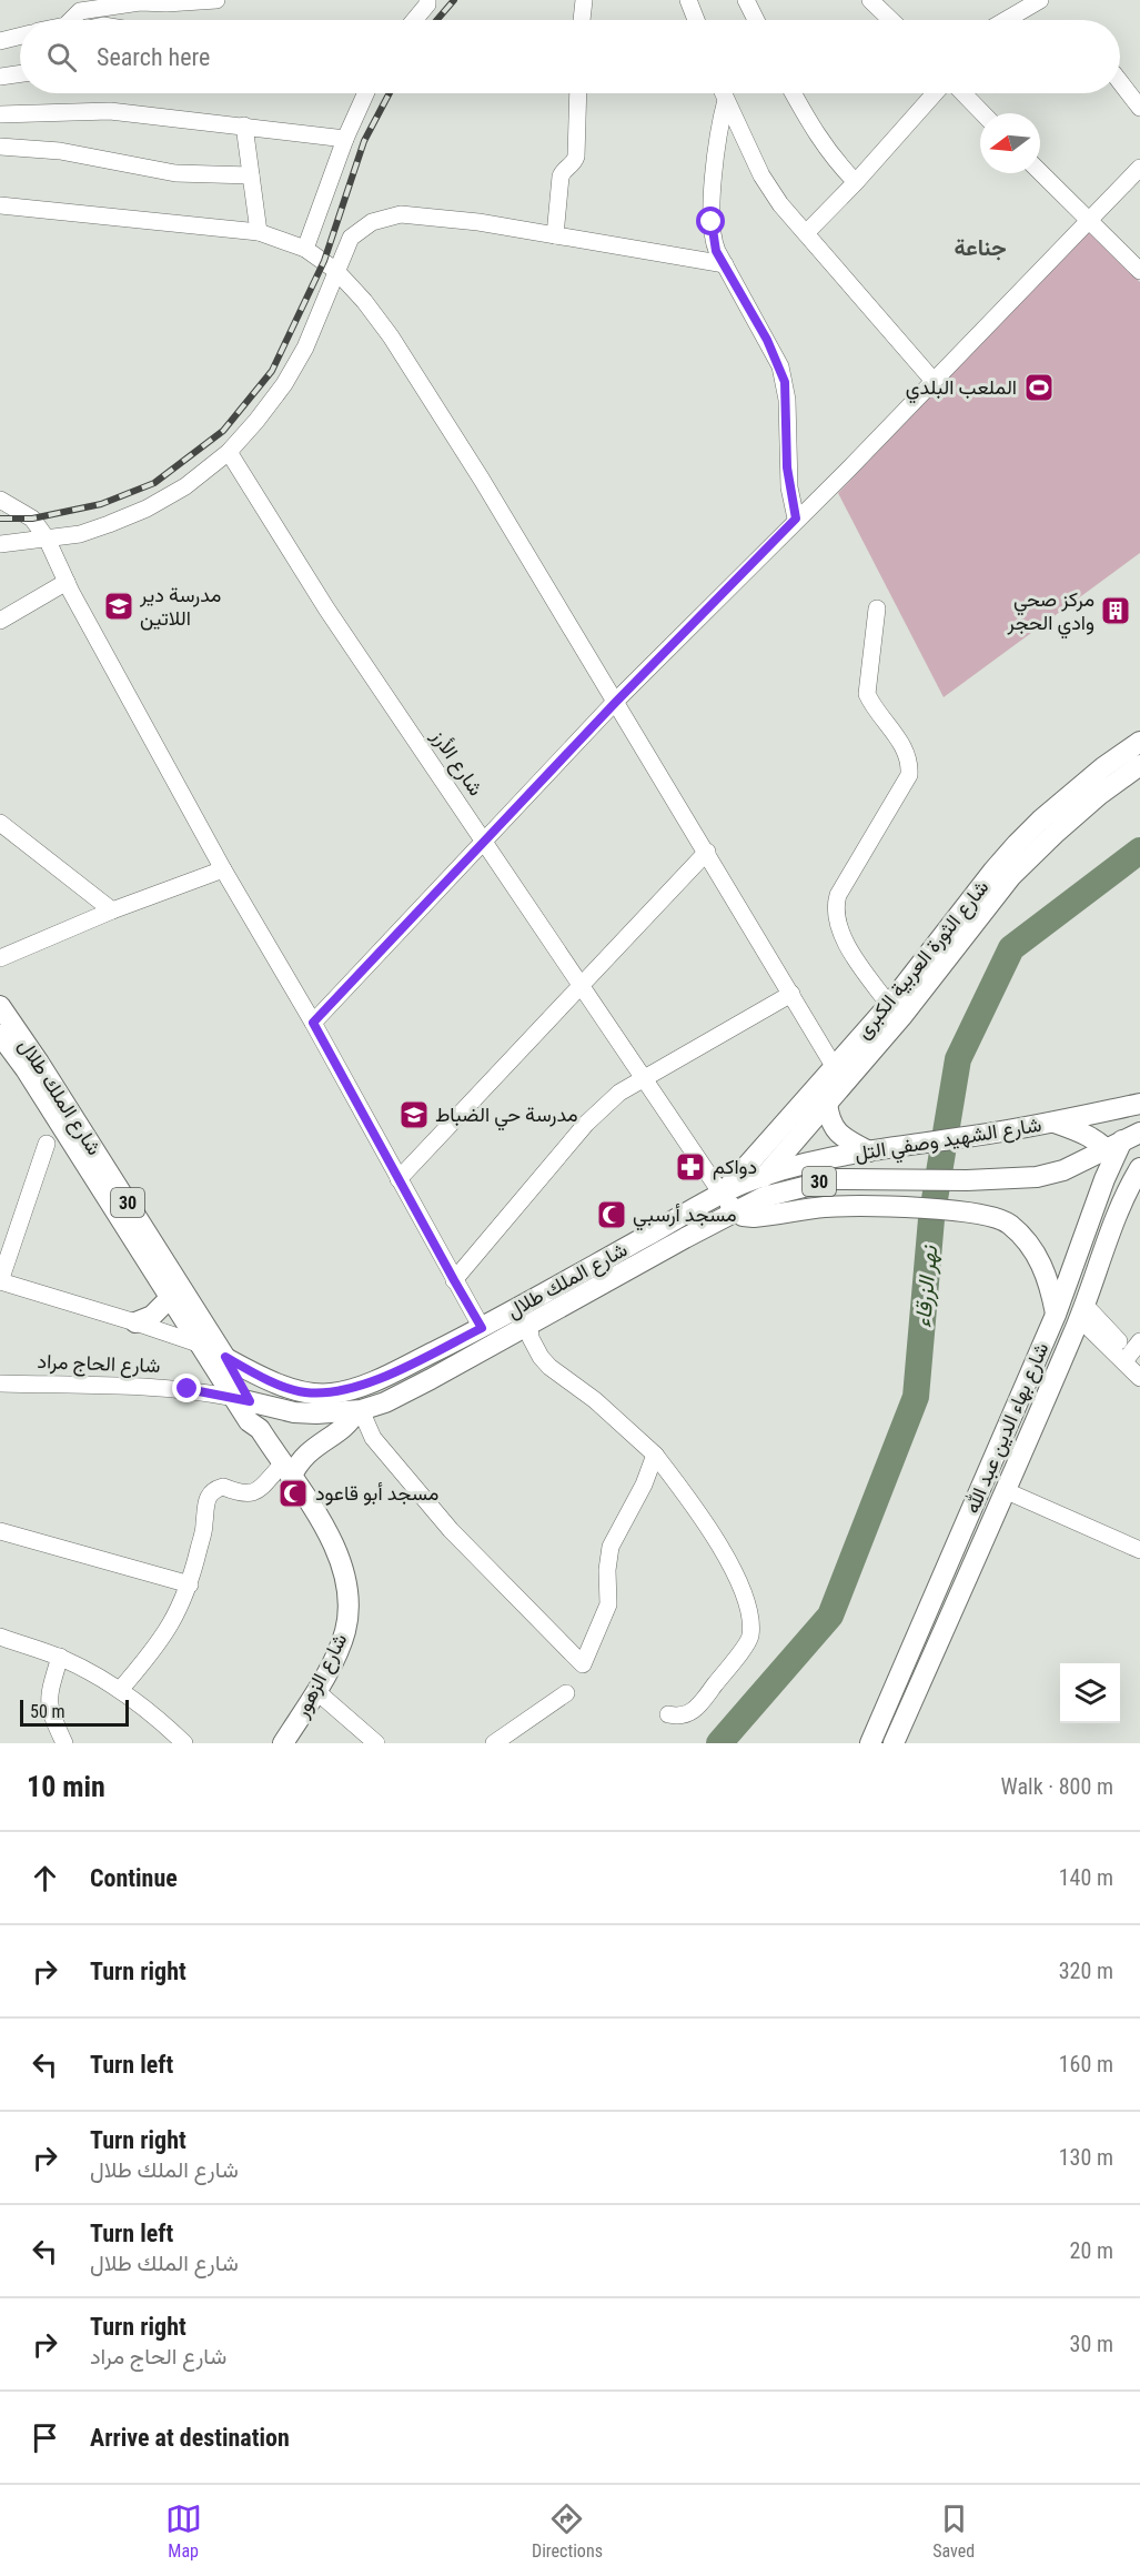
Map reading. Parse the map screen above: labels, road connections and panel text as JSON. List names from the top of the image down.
{
  "streets": {
    "main road": [
      "شارع الثورة العربية الكبرى",
      "شارع الملك طلال",
      "شارع الشهيد وصفي التل",
      "30",
      "شارع بهاء الدين عبد الله",
      "شارع الزهور"
    ],
    "street": ["شارع الأرز", "شارع الحاج مراد"]
  },
  "crossings": [
    ["شارع الأرز", "شارع الثورة العربية الكبرى"],
    ["شارع الأرز", "شارع الملك طلال"],
    ["شارع الأرز", "شارع الشهيد وصفي التل"],
    ["شارع الثورة العربية الكبرى", "شارع الملك طلال"],
    ["شارع الثورة العربية الكبرى", "شارع الشهيد وصفي التل"],
    ["شارع الملك طلال", "شارع الشهيد وصفي التل"],
    ["شارع الملك طلال", "شارع الحاج مراد"],
    ["شارع الملك طلال", "شارع الزهور"],
    ["شارع الشهيد وصفي التل", "شارع بهاء الدين عبد الله"],
    ["شارع الحاج مراد", "شارع الزهور"]
  ],
  "districts": ["جناعة"],
  "water": ["نهر الزرقاء"],
  "places": {
    "sports": ["الملعب البلدي"],
    "school or university": ["مدرسة دير اللاتين", "مدرسة حي الضباط"],
    "building": ["مركز صحي وادي الحجر"],
    "pharmacy": ["دواكم"],
    "mosque": ["مسجد أرسبي", "مسجد أبو قاعود"]
  },
  "scale_bar": "50 m",
  "north": "left",
  "page": {
    "search": "Search here",
    "scale": "50 m",
    "heading": ["10 min", "Walk · 800 m"],
    "list": [
      ["Continue", "140 m"],
      ["Turn right", "320 m"],
      ["Turn left", "160 m"],
      ["Turn right", "شارع الملك طلال", "130 m"],
      ["Turn left", "شارع الملك طلال", "20 m"],
      ["Turn right", "شارع الحاج مراد", "30 m"],
      "Arrive at destination"
    ],
    "nav": ["Map", "Directions", "Saved"]
  }
}
